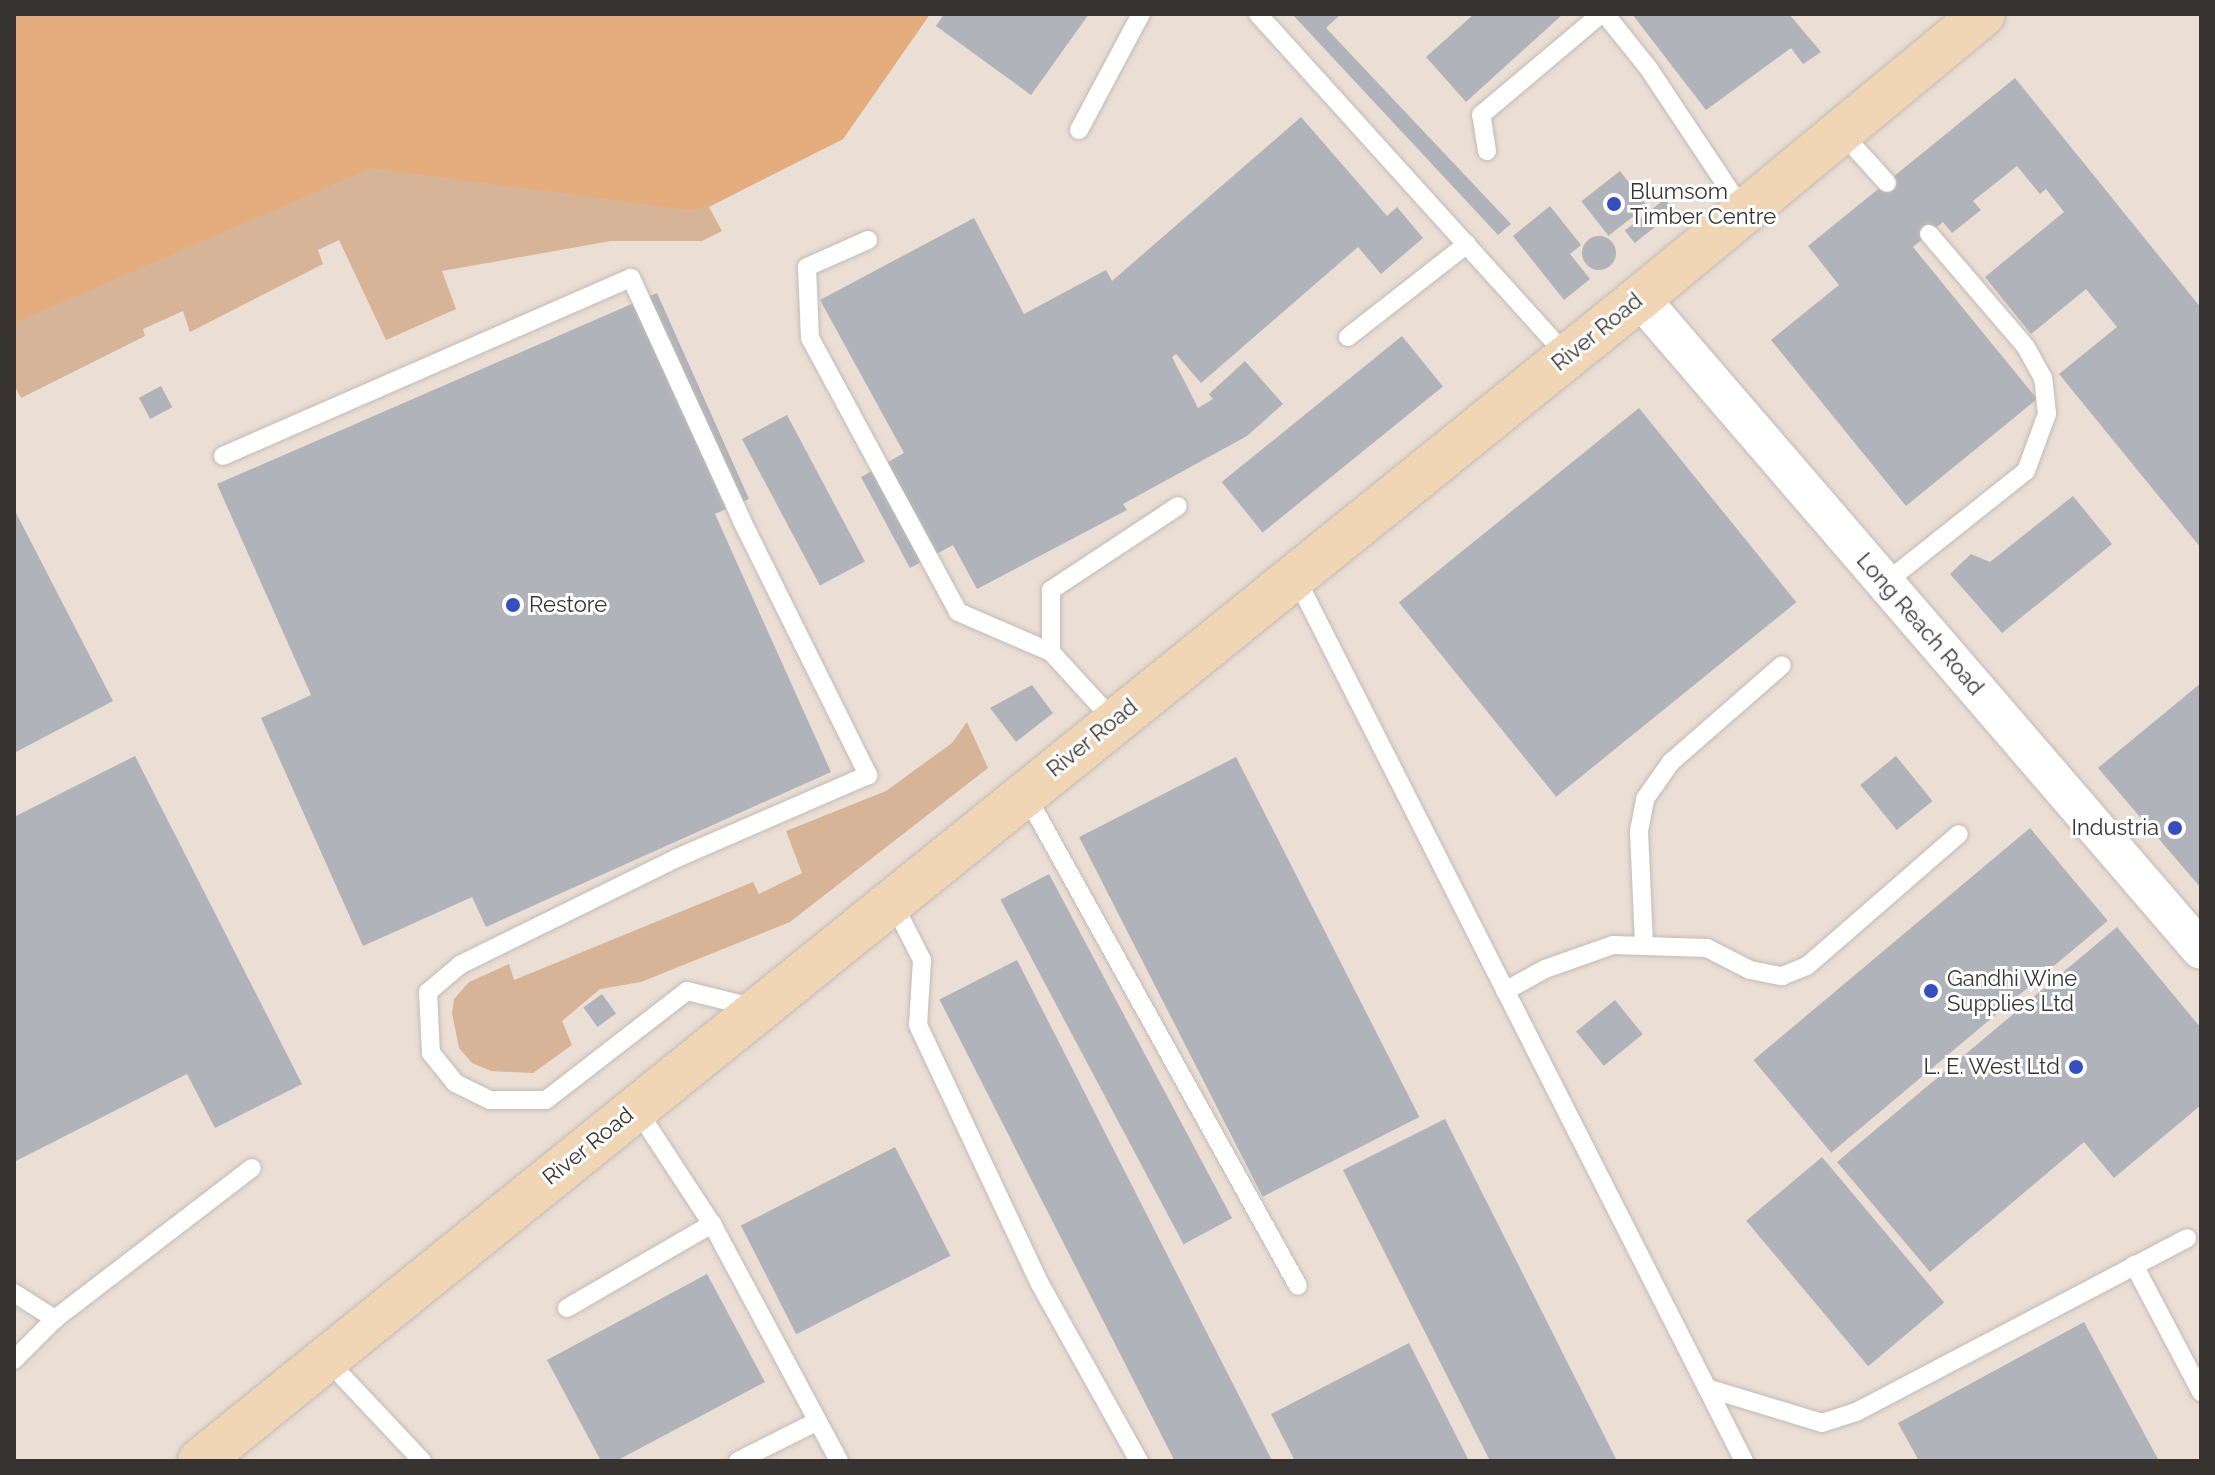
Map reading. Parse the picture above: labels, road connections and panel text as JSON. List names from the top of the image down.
{
  "streets": {
    "street": ["River Road", "Long Reach Road"]
  },
  "crossings": [
    ["River Road", "Long Reach Road"]
  ],
  "places": [
    "Blumsom Timber Centre",
    "Restore",
    "Industria",
    "Gandhi Wine Supplies Ltd",
    "L. E. West Ltd"
  ]
}
